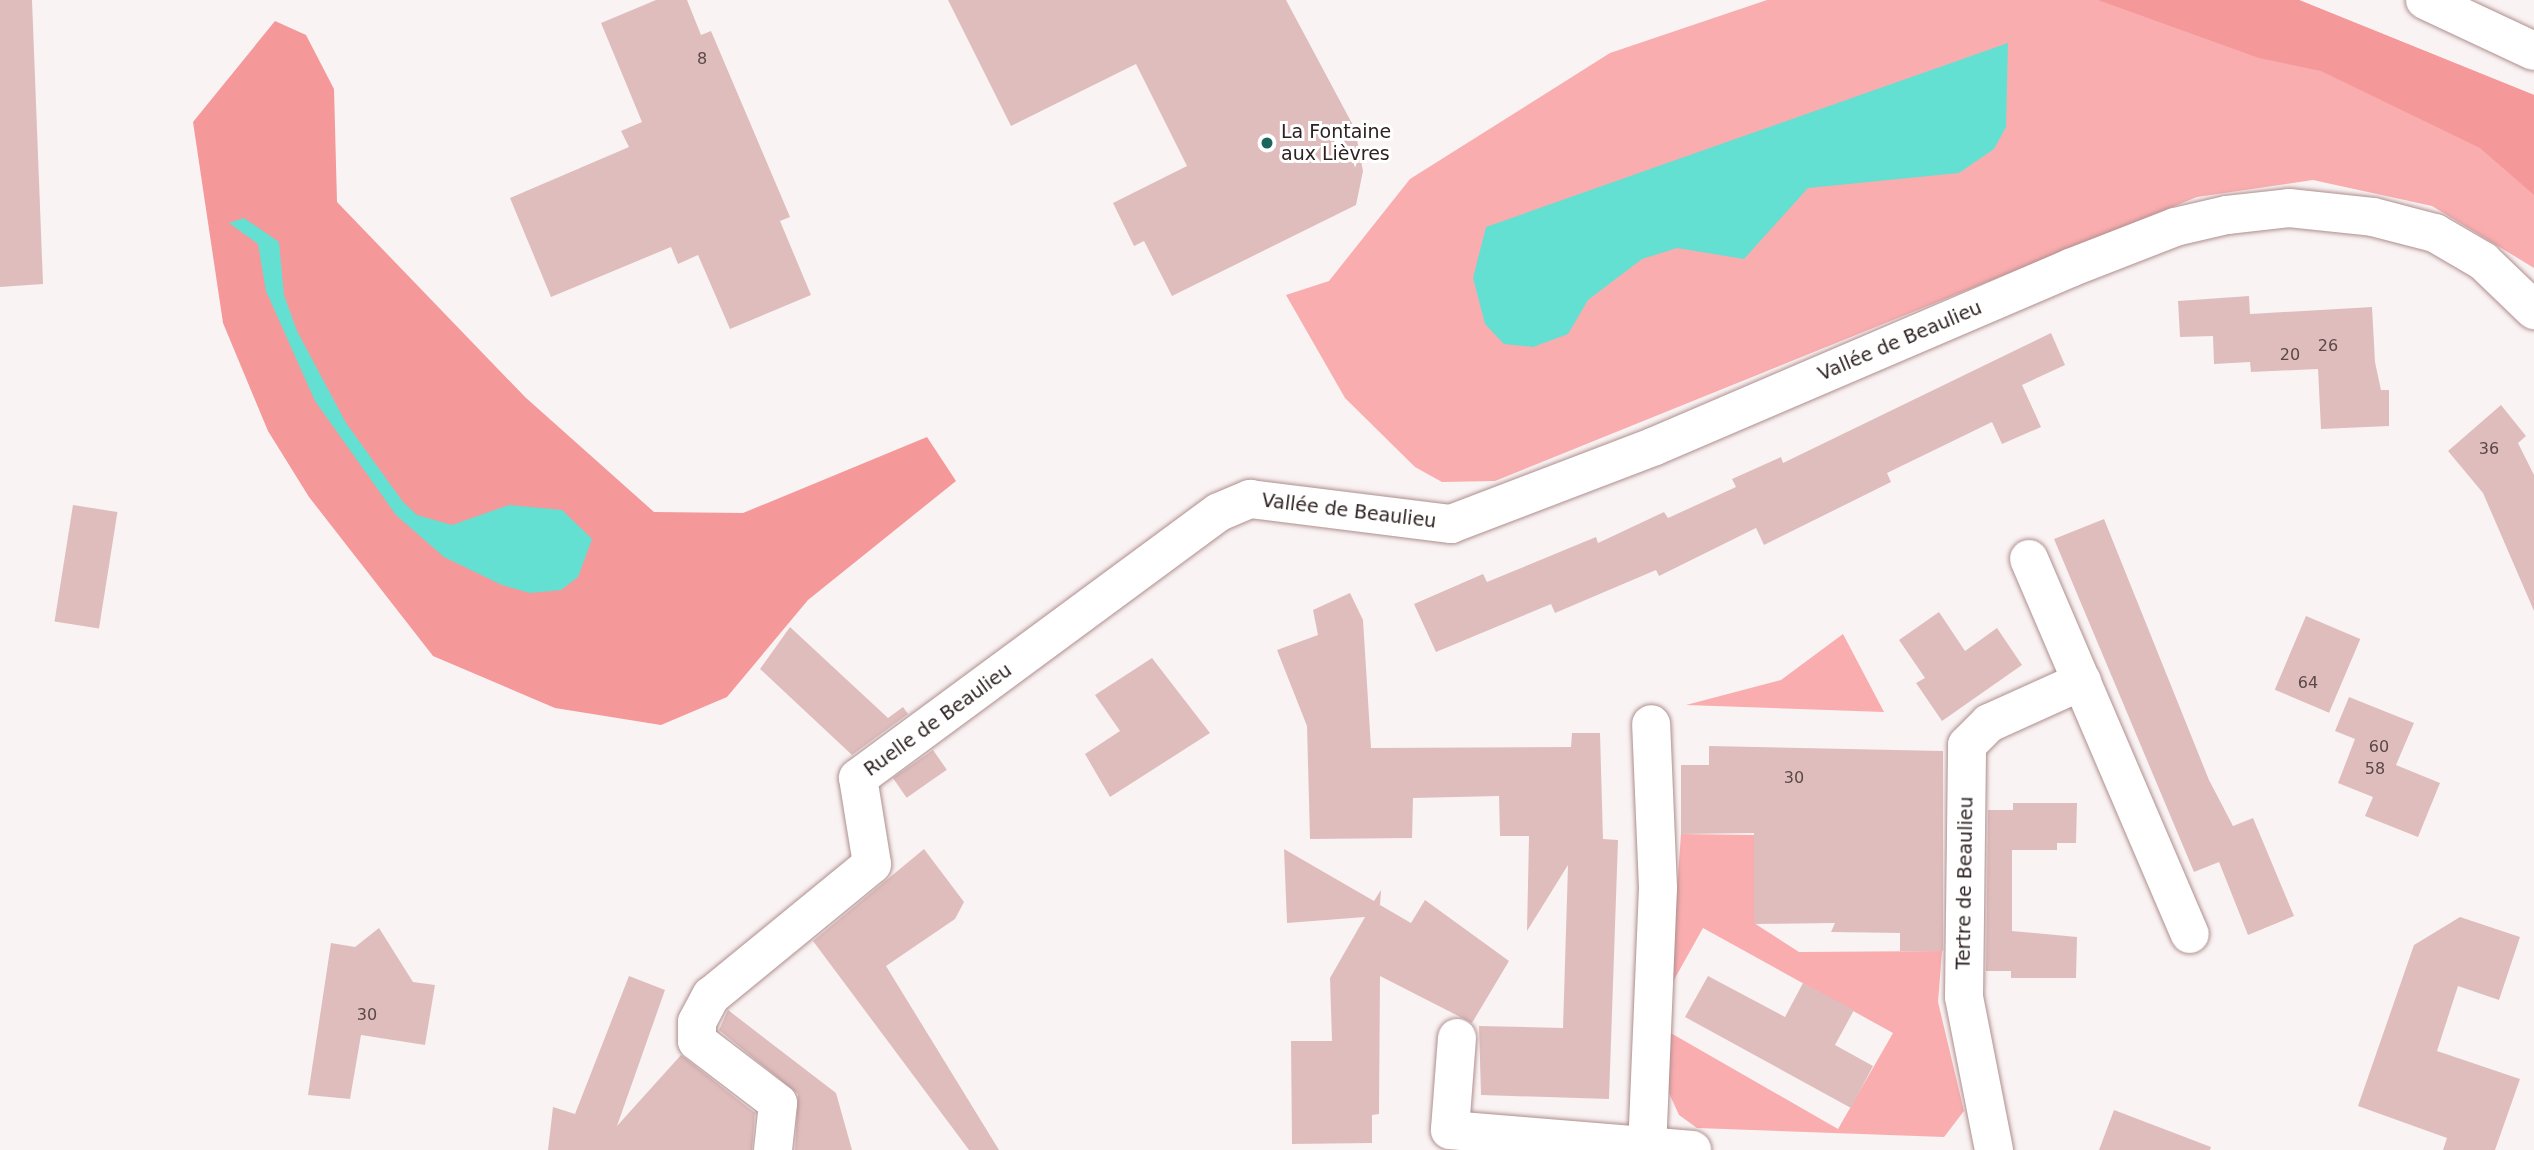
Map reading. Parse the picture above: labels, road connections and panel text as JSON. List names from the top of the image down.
{
  "streets": {
    "street": ["Vallée de Beaulieu", "Ruelle de Beaulieu", "Tertre de Beaulieu"]
  },
  "crossings": [
    ["Vallée de Beaulieu", "Ruelle de Beaulieu"]
  ],
  "places": ["La Fontaine aux Lièvres"],
  "house_numbers": [
    "8",
    "26",
    "20",
    "36",
    "64",
    "60",
    "58",
    "30",
    "30"
  ]
}
